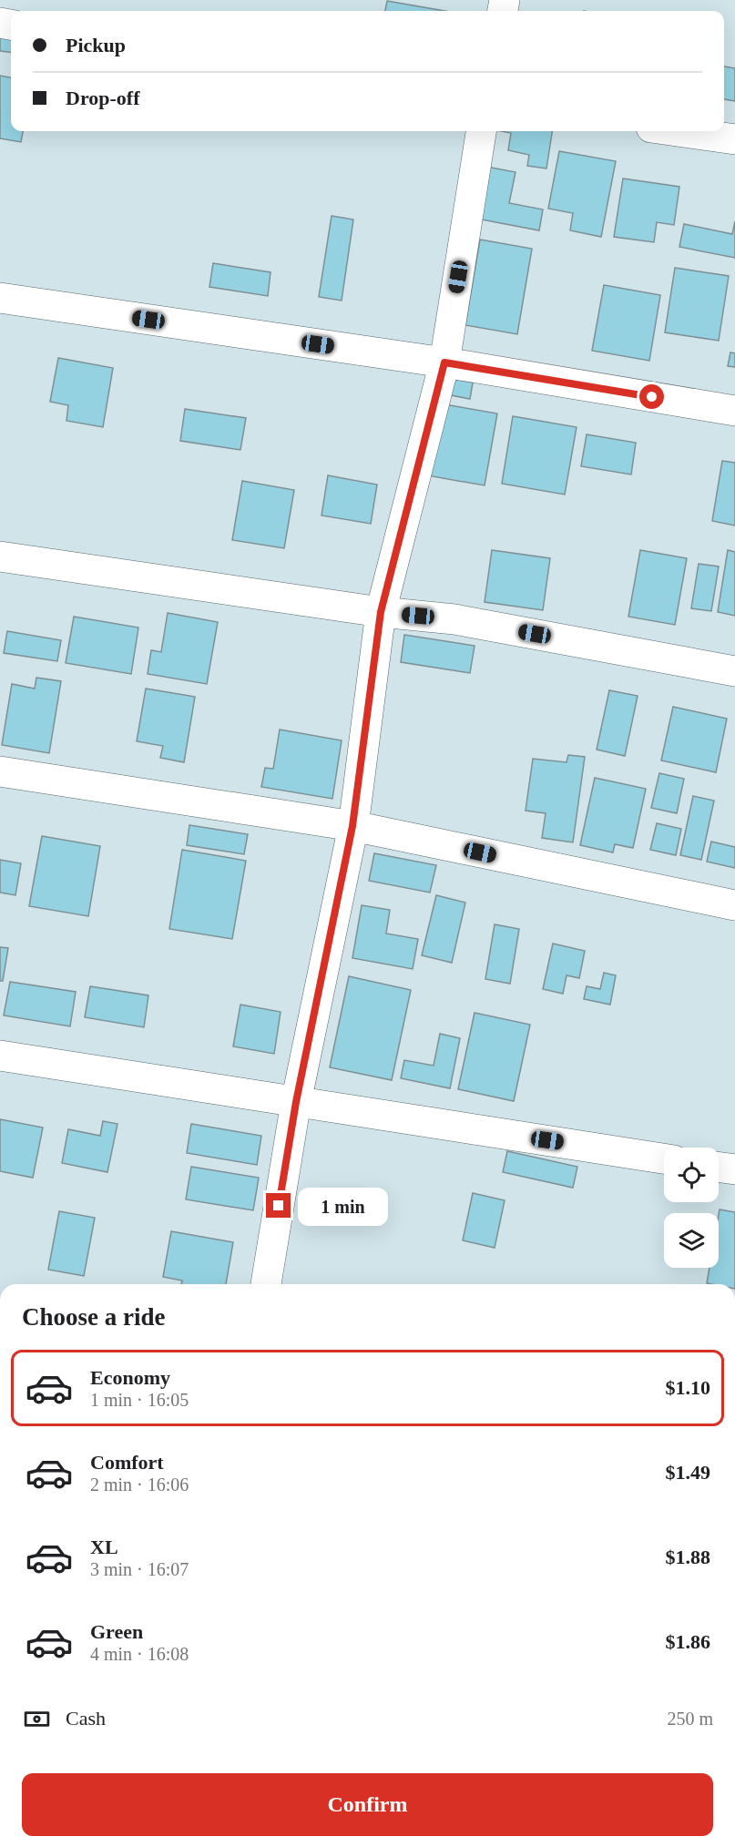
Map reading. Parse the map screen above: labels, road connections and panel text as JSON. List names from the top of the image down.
{
  "page": {
    "banner": ["Pickup", "Drop-off"],
    "bubble": "1 min",
    "heading": "Choose a ride",
    "list": [
      {
        "name": "Economy",
        "note": "1 min · 16:05",
        "value": "$1.10"
      },
      {
        "name": "Comfort",
        "note": "2 min · 16:06",
        "value": "$1.49"
      },
      {
        "name": "XL",
        "note": "3 min · 16:07",
        "value": "$1.88"
      },
      {
        "name": "Green",
        "note": "4 min · 16:08",
        "value": "$1.86"
      }
    ],
    "pay": ["Cash", "250 m"],
    "buttons": "Confirm"
  }
}
